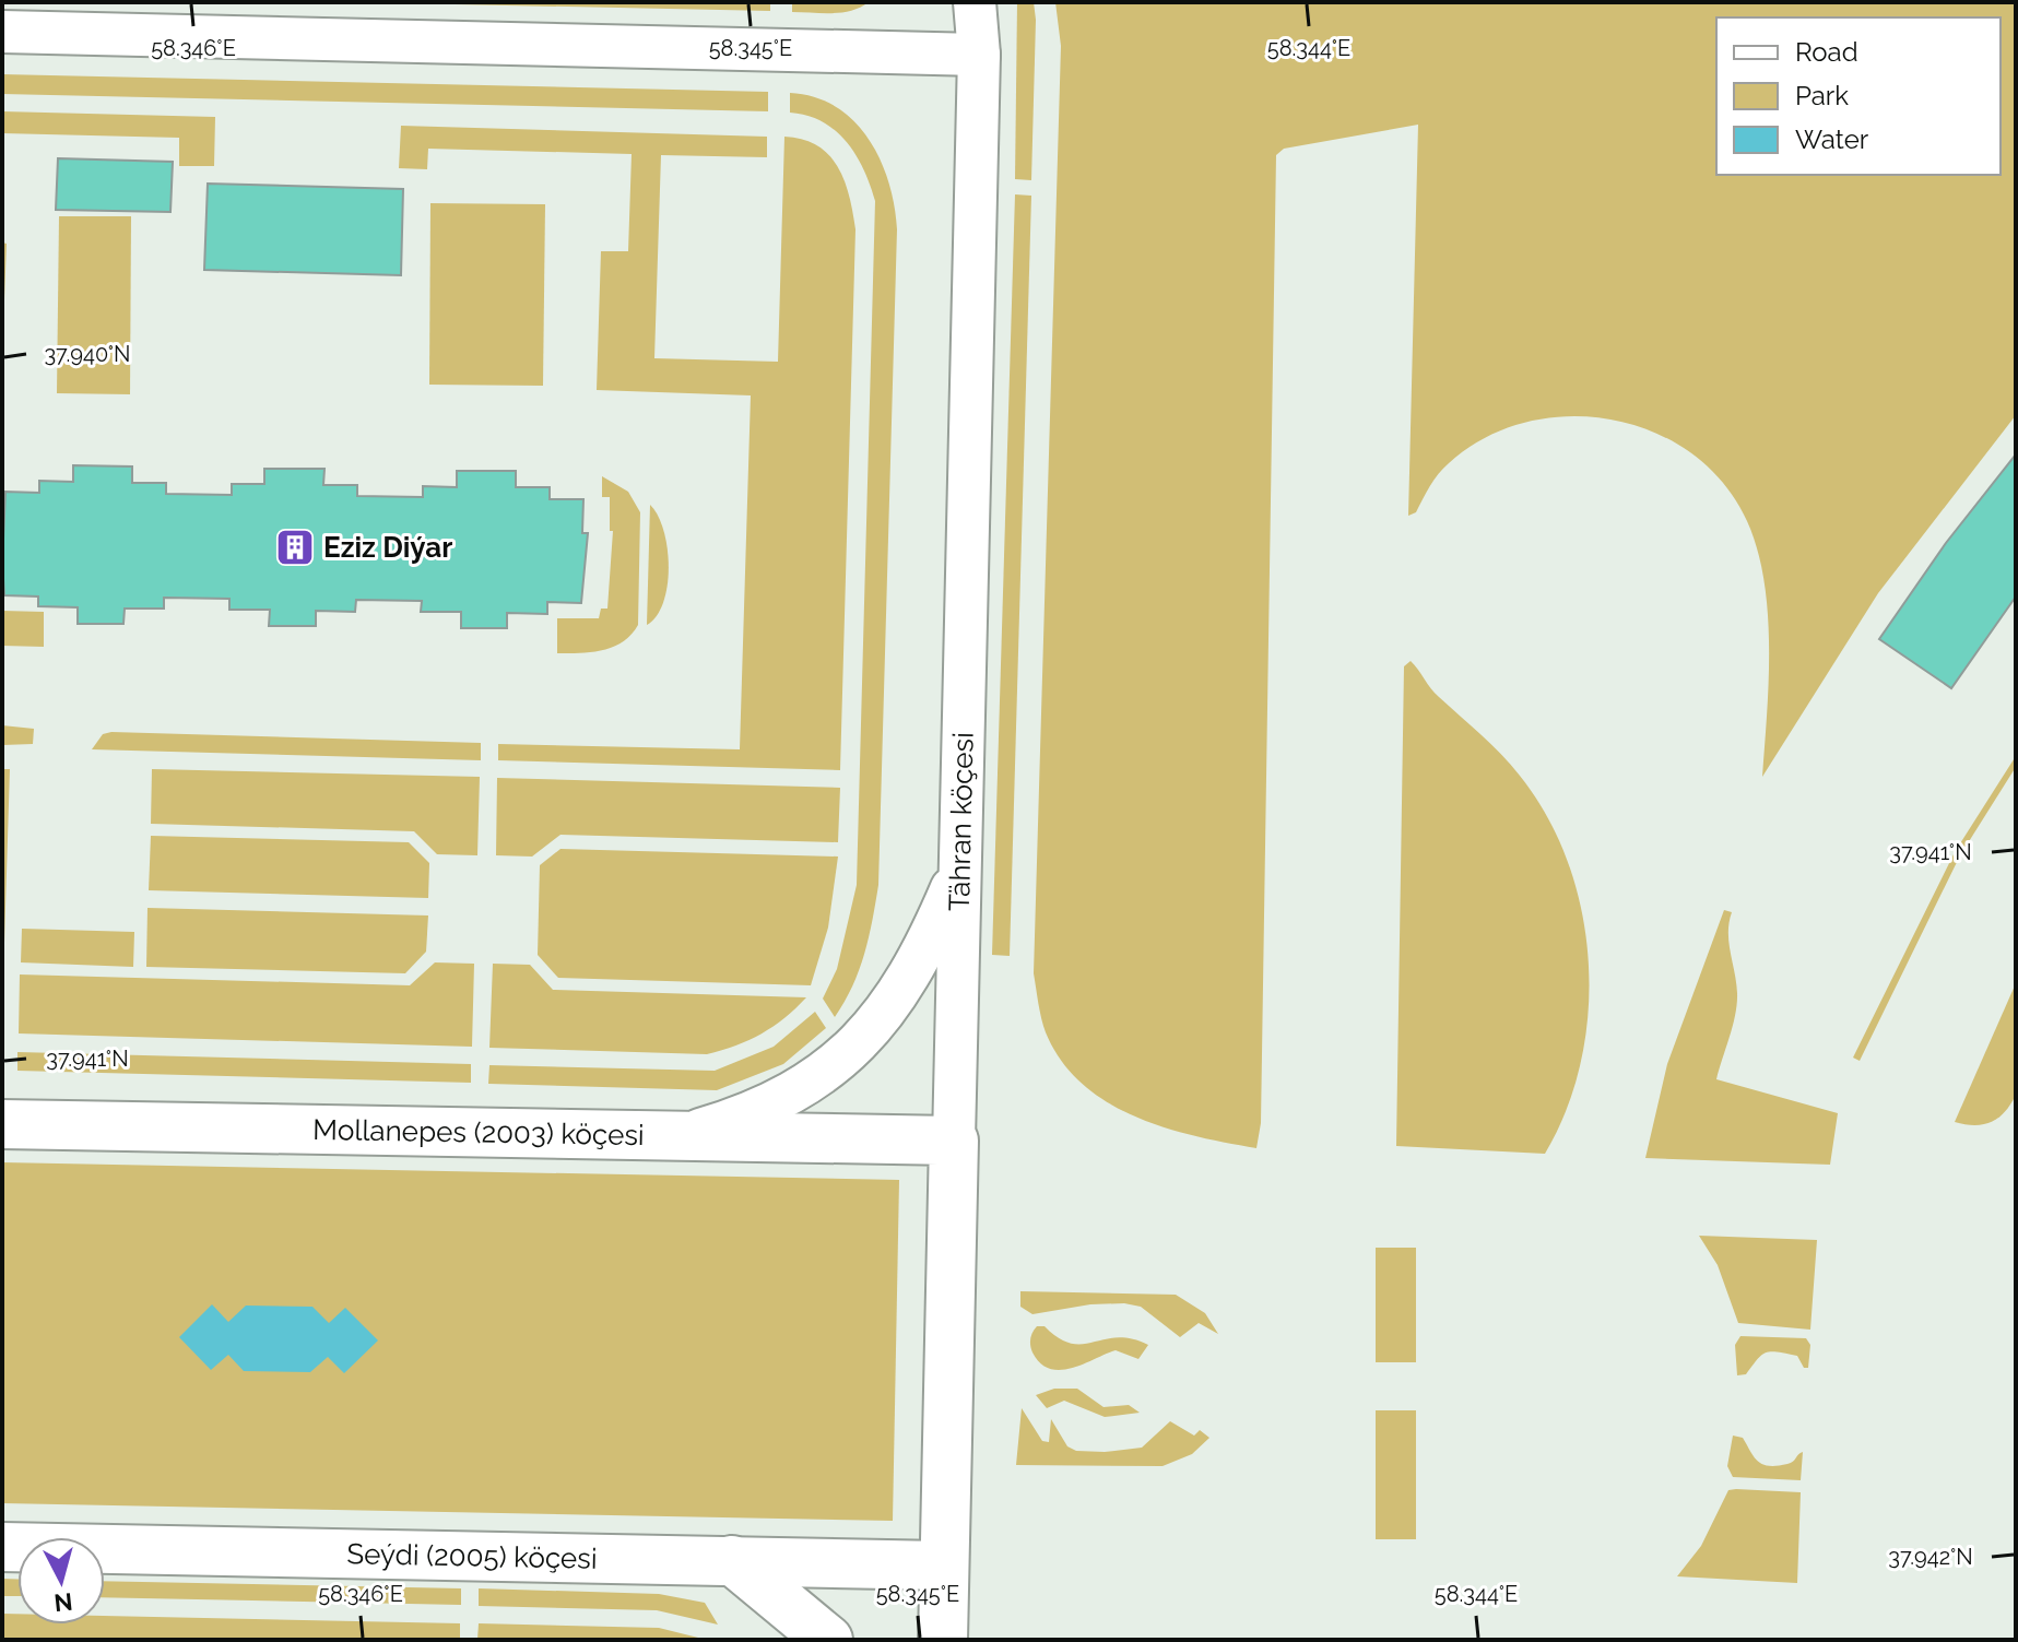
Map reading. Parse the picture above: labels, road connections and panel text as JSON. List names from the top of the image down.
{
  "streets": {
    "street": ["Tähran köçesi", "Mollanepes (2003) köçesi", "Seýdi (2005) köçesi"]
  },
  "crossings": [
    ["Tähran köçesi", "Mollanepes (2003) köçesi"],
    ["Tähran köçesi", "Seýdi (2005) köçesi"]
  ],
  "places": {
    "building": ["Eziz Diýar"]
  },
  "legend": ["Road", "Park", "Water"],
  "north": "bottom",
  "coordinates": [
    "58.346°E",
    "58.345°E",
    "58.344°E",
    "37.940°N",
    "37.941°N",
    "37.942°N"
  ]
}
